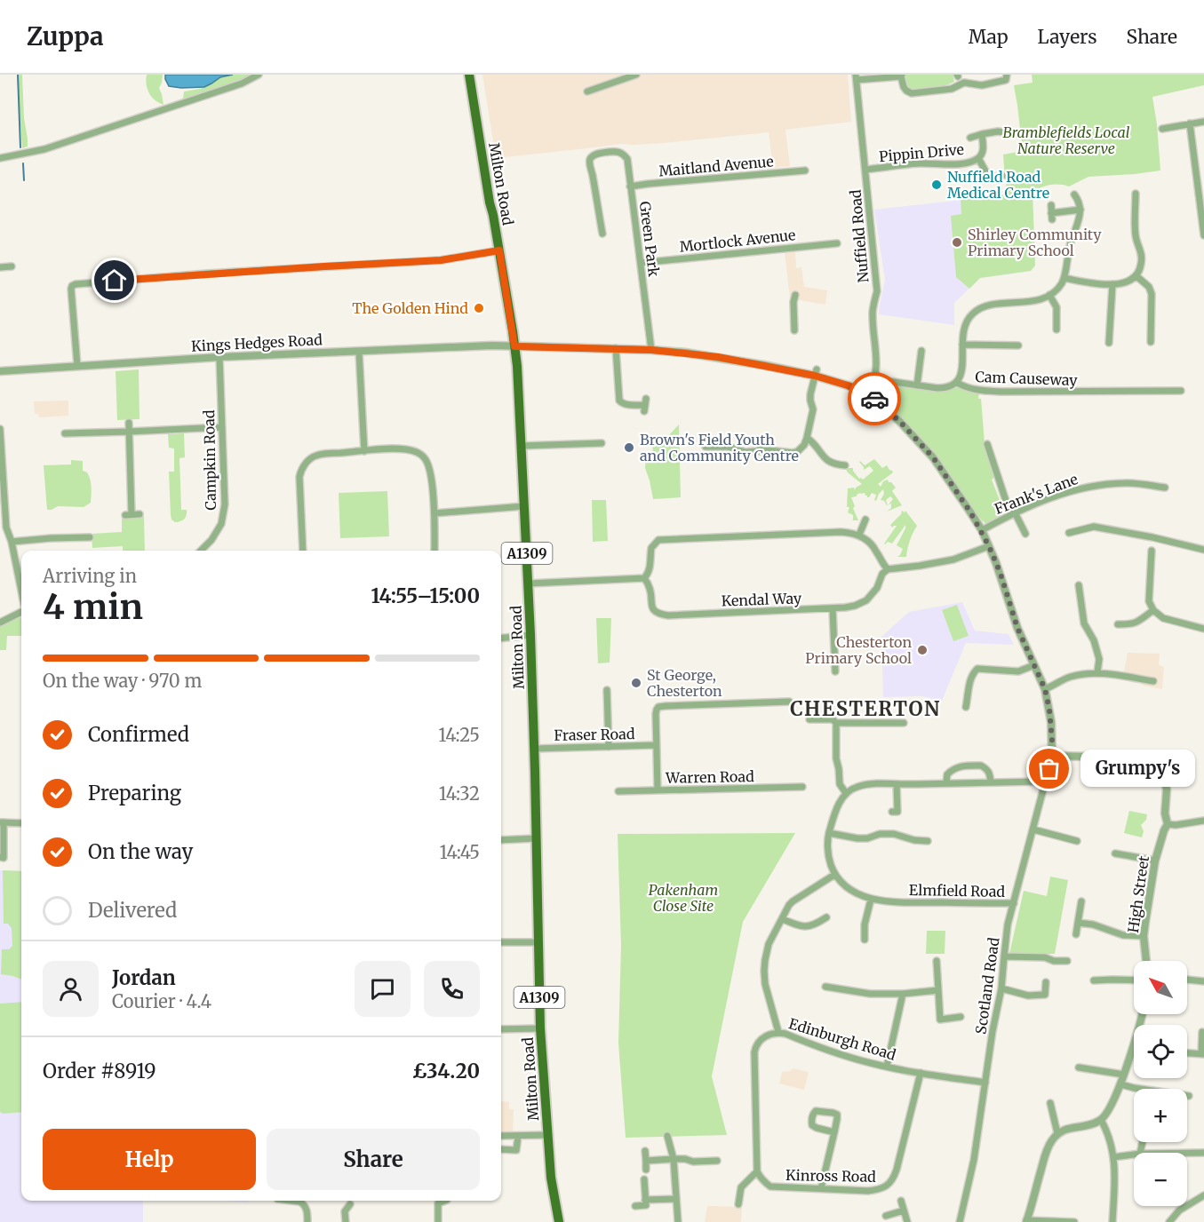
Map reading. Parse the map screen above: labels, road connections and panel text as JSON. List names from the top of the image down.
{
  "streets": {
    "main road": ["Milton Road", "A1309"],
    "street": [
      "Pippin Drive",
      "Maitland Avenue",
      "Nuffield Road",
      "Green Park",
      "Mortlock Avenue",
      "Kings Hedges Road",
      "Cam Causeway",
      "Campkin Road",
      "Frank's Lane",
      "Kendal Way",
      "Fraser Road",
      "Warren Road",
      "Elmfield Road",
      "High Street",
      "Scotland Road",
      "Edinburgh Road",
      "Kinross Road"
    ]
  },
  "crossings": [
    ["Pippin Drive", "Nuffield Road"],
    ["Maitland Avenue", "Green Park"],
    ["Milton Road", "Kings Hedges Road"],
    ["Milton Road", "Fraser Road"],
    ["Nuffield Road", "Kings Hedges Road"],
    ["Nuffield Road", "Cam Causeway"],
    ["Green Park", "Mortlock Avenue"],
    ["Green Park", "Kings Hedges Road"],
    ["Kings Hedges Road", "Campkin Road"],
    ["Kings Hedges Road", "Frank's Lane"],
    ["Kings Hedges Road", "Scotland Road"],
    ["Elmfield Road", "Scotland Road"],
    ["Scotland Road", "Edinburgh Road"],
    ["Edinburgh Road", "Kinross Road"]
  ],
  "districts": ["CHESTERTON"],
  "parks": ["Bramblefields Local Nature Reserve", "Pakenham Close Site"],
  "places": [
    "Nuffield Road Medical Centre",
    "Shirley Community Primary School",
    "The Golden Hind",
    "Brown's Field Youth and Community Centre",
    "Chesterton Primary School",
    "St George, Chesterton",
    "Grumpy's"
  ],
  "north": "top left",
  "page": {
    "header": "Zuppa",
    "nav": ["Map", "Layers", "Share"],
    "heading": ["4 min", "Arriving in", "14:55–15:00"],
    "panel": [
      "Jordan",
      "Courier · 4.4",
      "Order #8919",
      "£34.20"
    ],
    "bar": "On the way · 970 m",
    "list": [
      ["Confirmed", "14:25"],
      ["Preparing", "14:32"],
      ["On the way", "14:45"],
      "Delivered"
    ],
    "bubble": "Grumpy's",
    "map_buttons": ["+", "−"],
    "buttons": ["Help", "Share"]
  }
}
